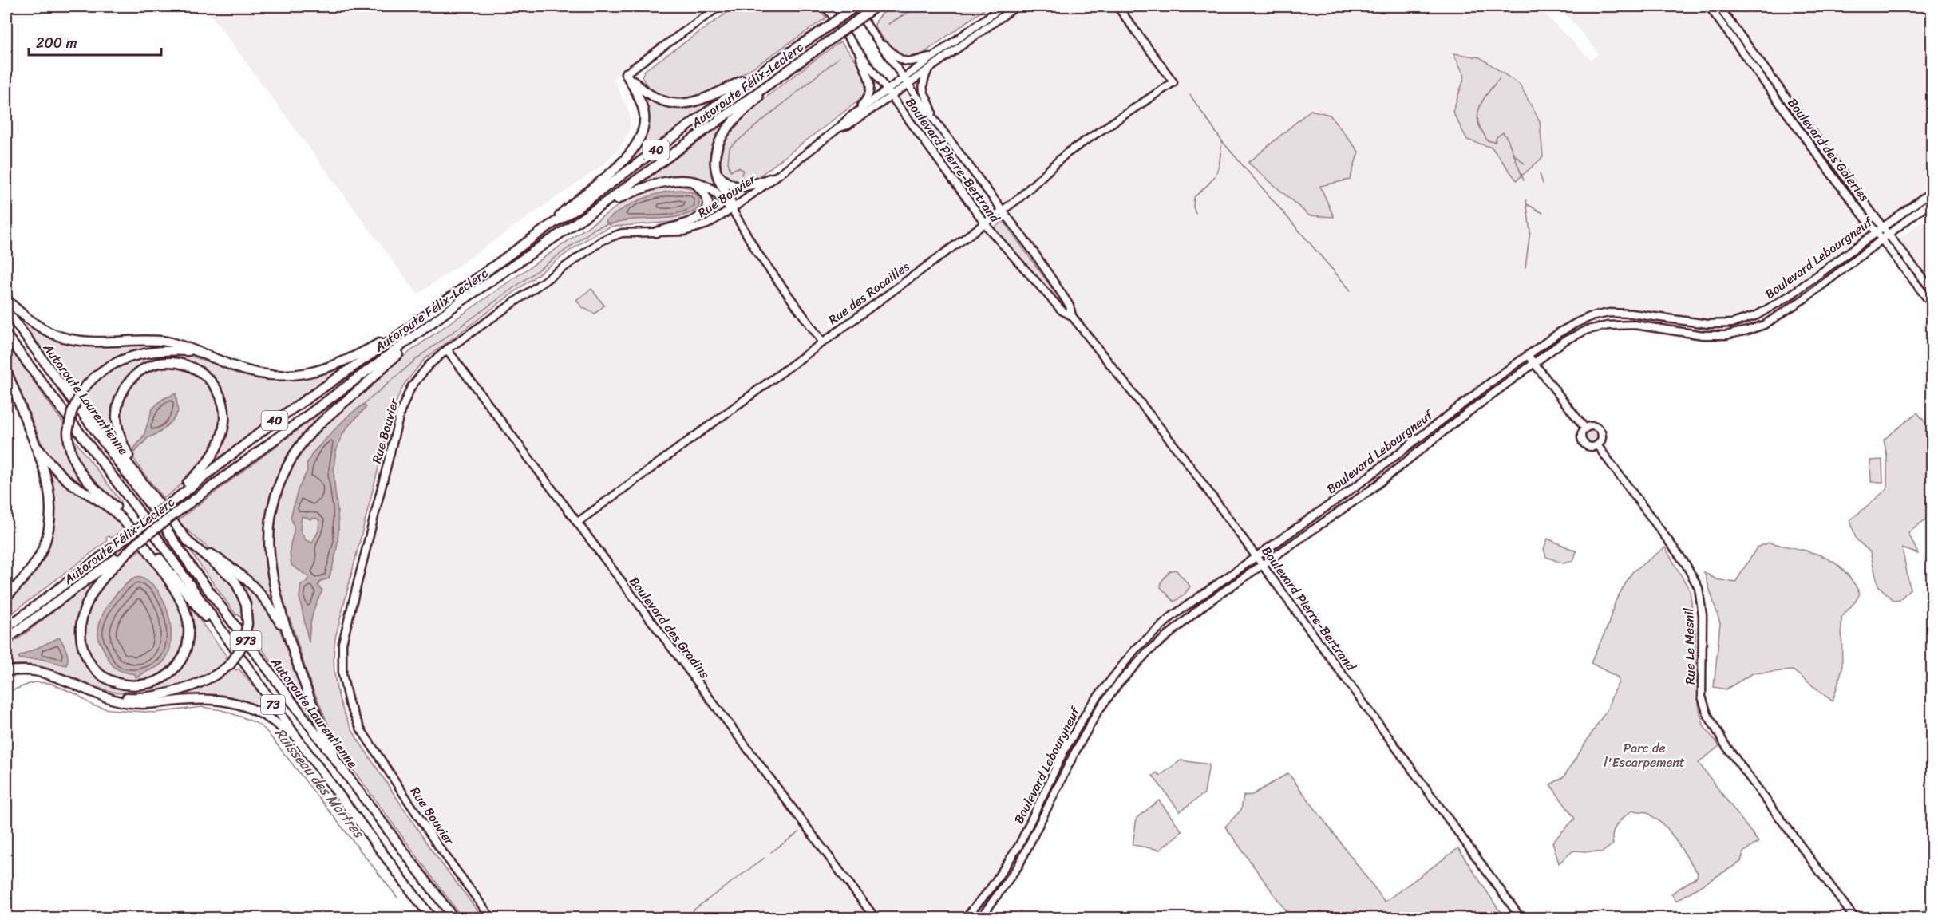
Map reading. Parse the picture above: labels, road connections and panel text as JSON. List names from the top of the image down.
{
  "streets": {
    "highway": [
      "Autoroute Félix-Leclerc",
      "40",
      "Autoroute Laurentienne",
      "973",
      "73"
    ],
    "street": [
      "Boulevard des Galeries",
      "Boulevard Pierre-Bertrand",
      "Rue Bouvier",
      "Boulevard Lebourgneuf",
      "Rue des Rocailles",
      "Boulevard des Gradins",
      "Rue Le Mesnil"
    ]
  },
  "crossings": [
    ["Autoroute Félix-Leclerc", "Boulevard Pierre-Bertrand"],
    ["Boulevard des Galeries", "Boulevard Lebourgneuf"],
    ["Boulevard Pierre-Bertrand", "Rue Bouvier"],
    ["Boulevard Pierre-Bertrand", "Boulevard Lebourgneuf"],
    ["Boulevard Pierre-Bertrand", "Rue des Rocailles"],
    ["Rue Bouvier", "Boulevard des Gradins"],
    ["Rue des Rocailles", "Boulevard des Gradins"]
  ],
  "water": ["Ruisseau des Martres"],
  "parks": ["Parc de l'Escarpement"],
  "scale_bar": "200 m"
}
